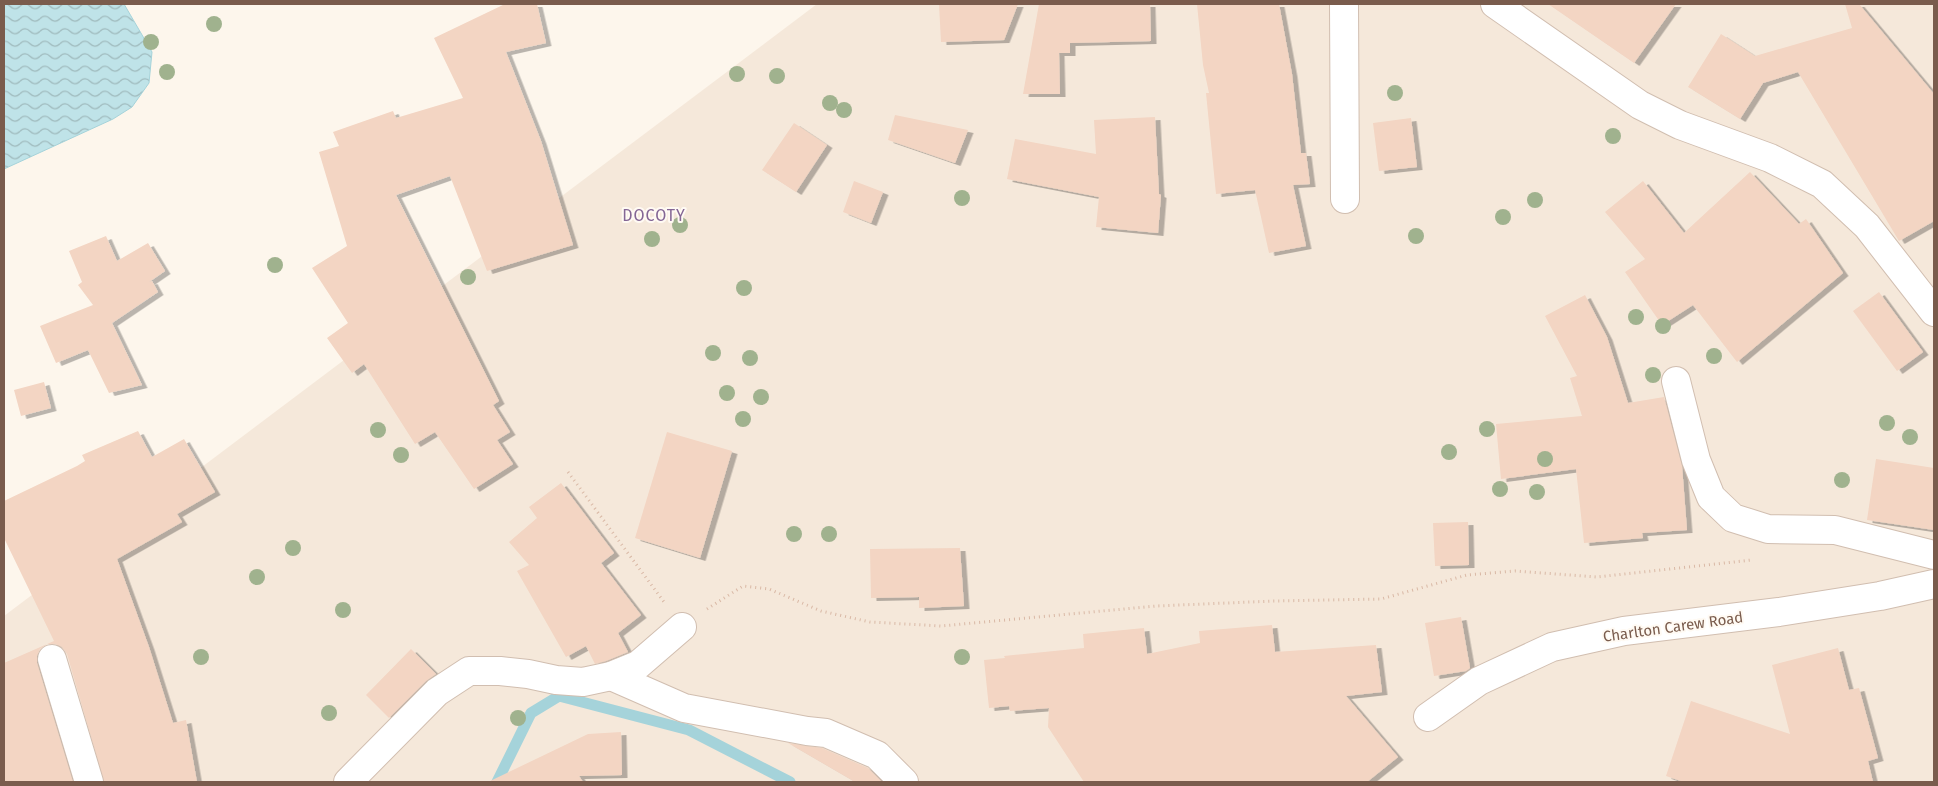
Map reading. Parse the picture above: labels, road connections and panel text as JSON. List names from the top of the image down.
{
  "streets": {
    "street": ["Charlton Carew Road"]
  },
  "districts": ["DOCOTY"]
}
